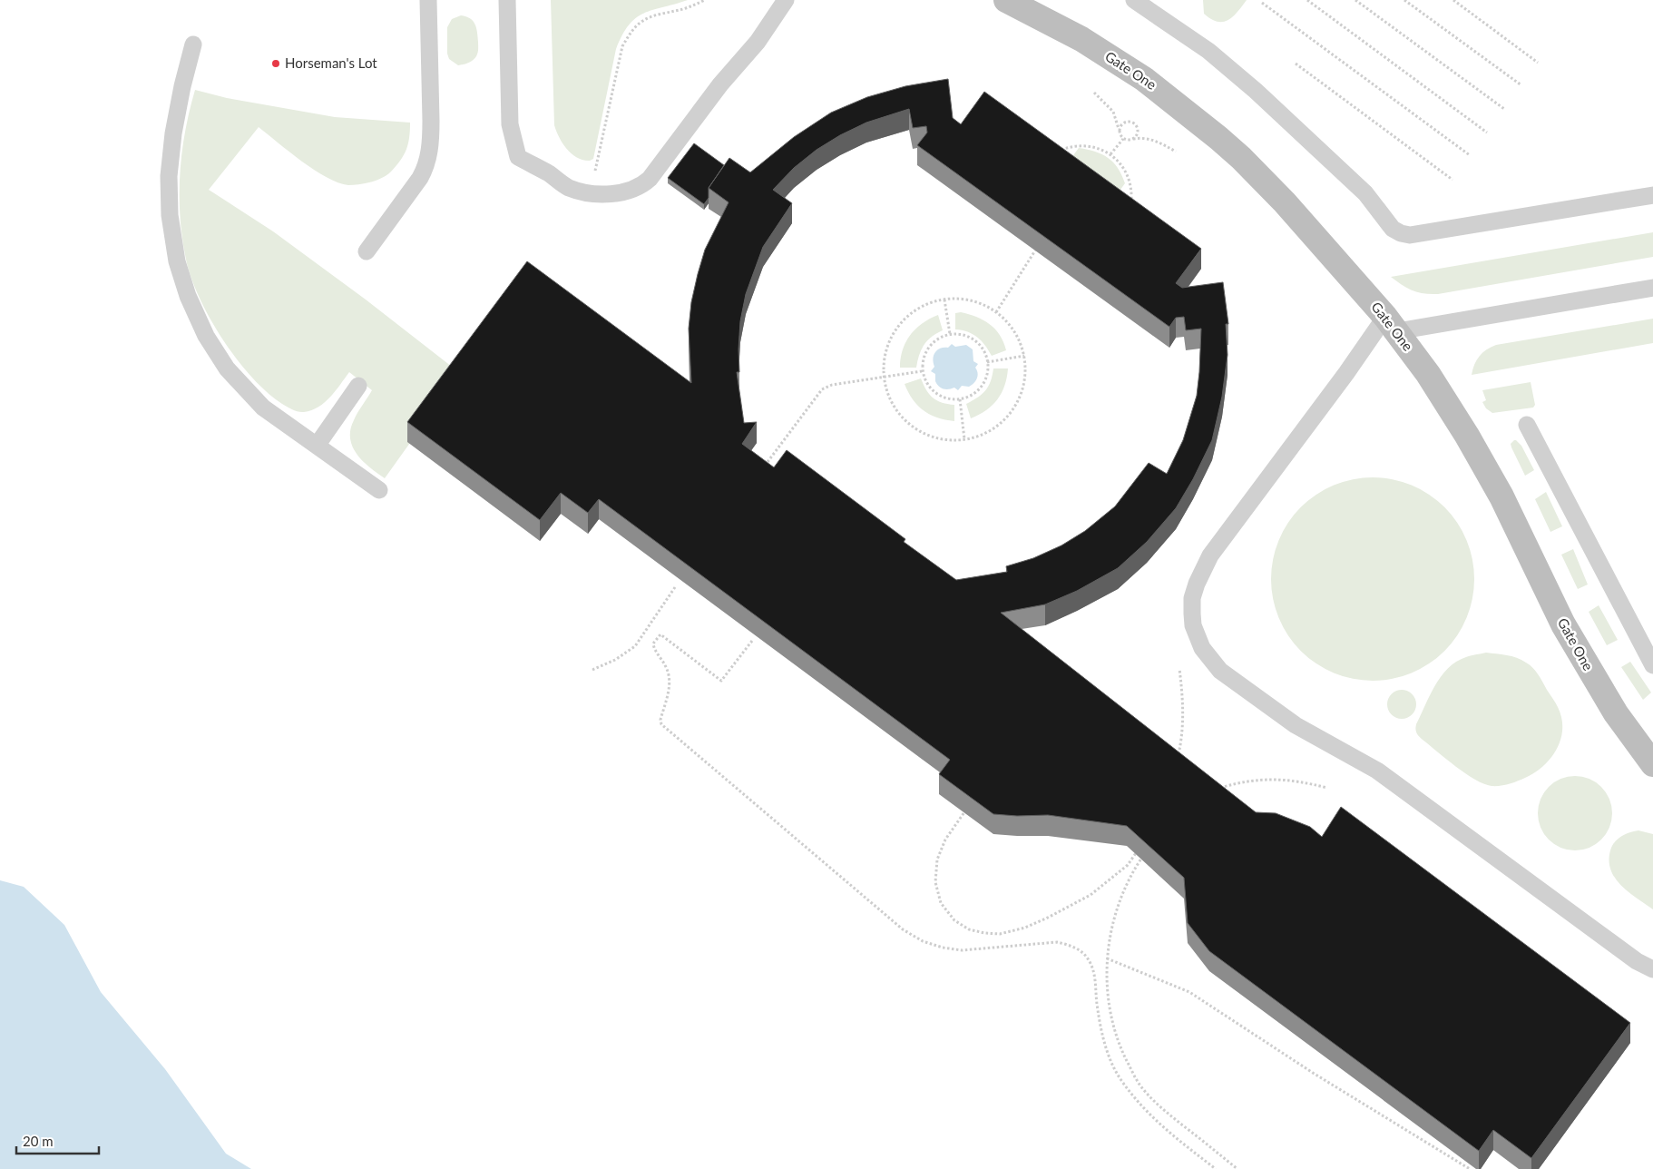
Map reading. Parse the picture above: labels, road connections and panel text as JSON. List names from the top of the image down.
{
  "streets": {
    "street": ["Gate One"]
  },
  "places": ["Horseman's Lot"],
  "scale_bar": "20 m"
}
